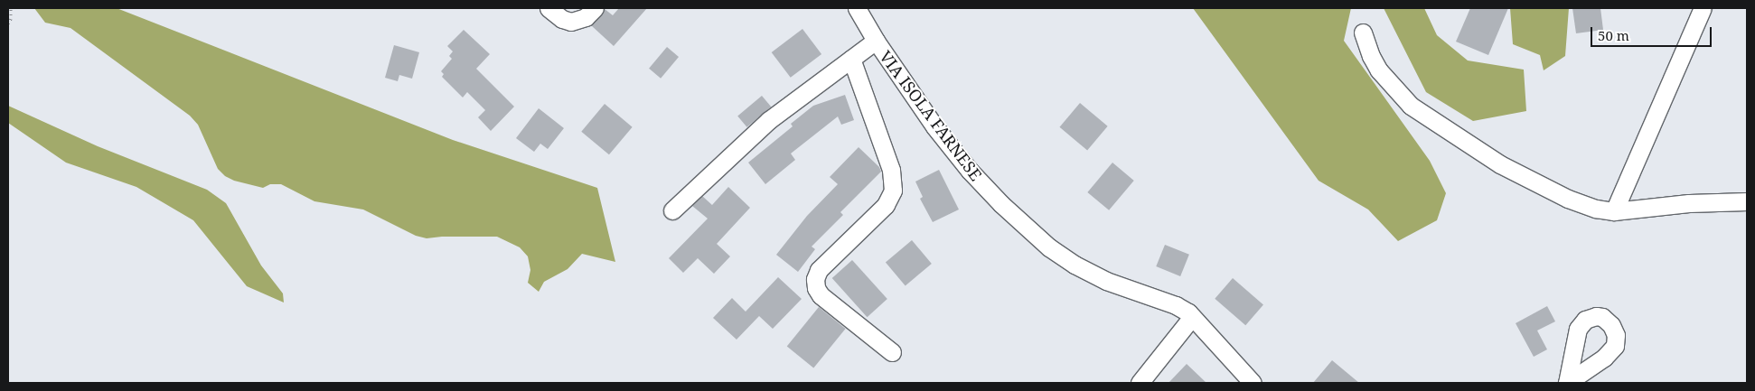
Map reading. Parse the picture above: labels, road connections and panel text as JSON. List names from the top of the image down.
{
  "streets": {
    "street": ["VIA ISOLA FARNESE"]
  },
  "scale_bar": "50 m"
}
